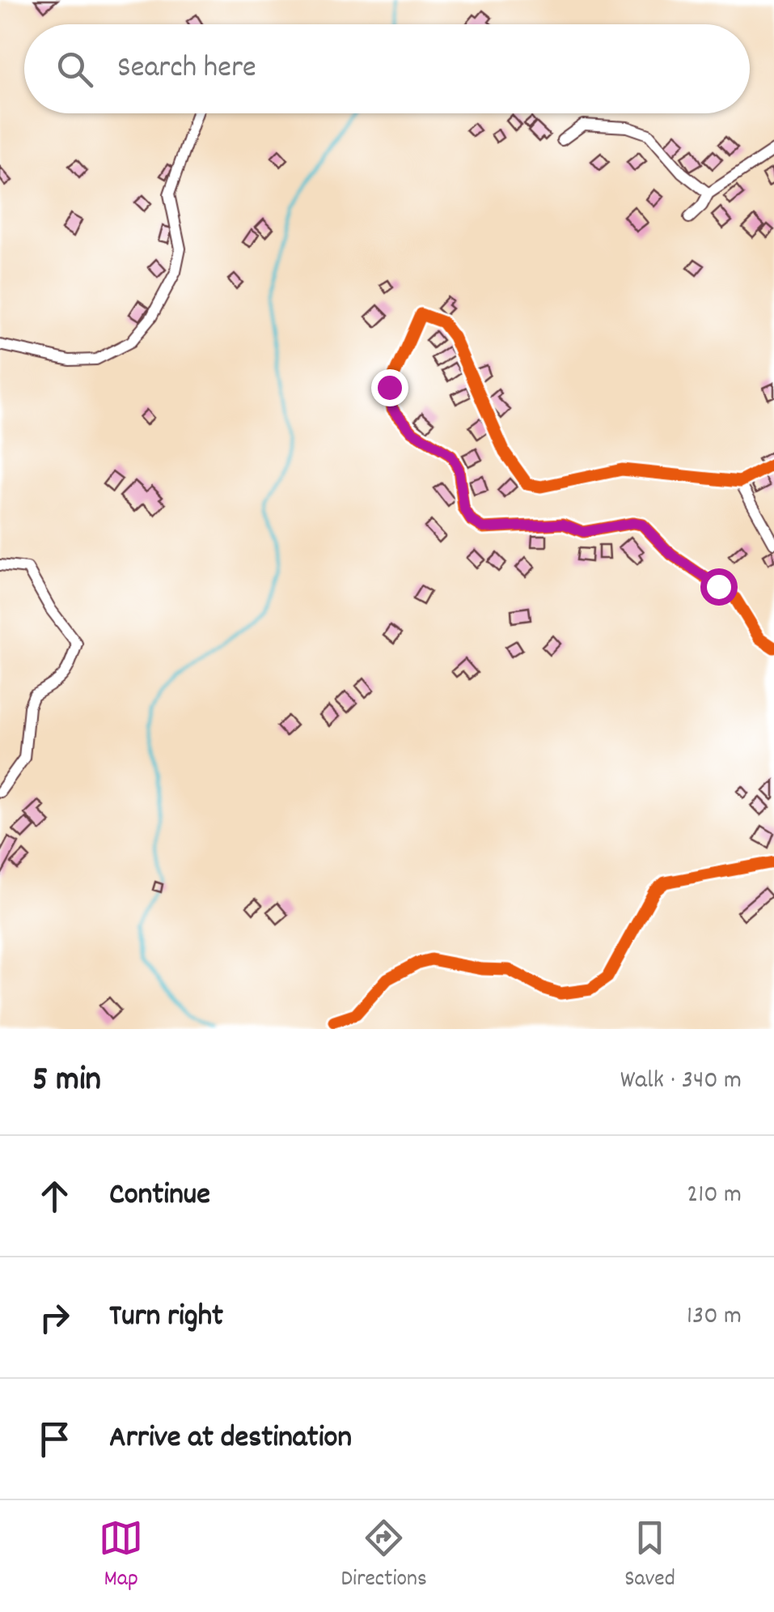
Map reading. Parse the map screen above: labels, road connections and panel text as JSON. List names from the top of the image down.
{
  "page": {
    "search": "Search here",
    "heading": ["5 min", "Walk · 340 m"],
    "list": [
      ["Continue", "210 m"],
      ["Turn right", "130 m"],
      "Arrive at destination"
    ],
    "nav": ["Map", "Directions", "Saved"]
  }
}
